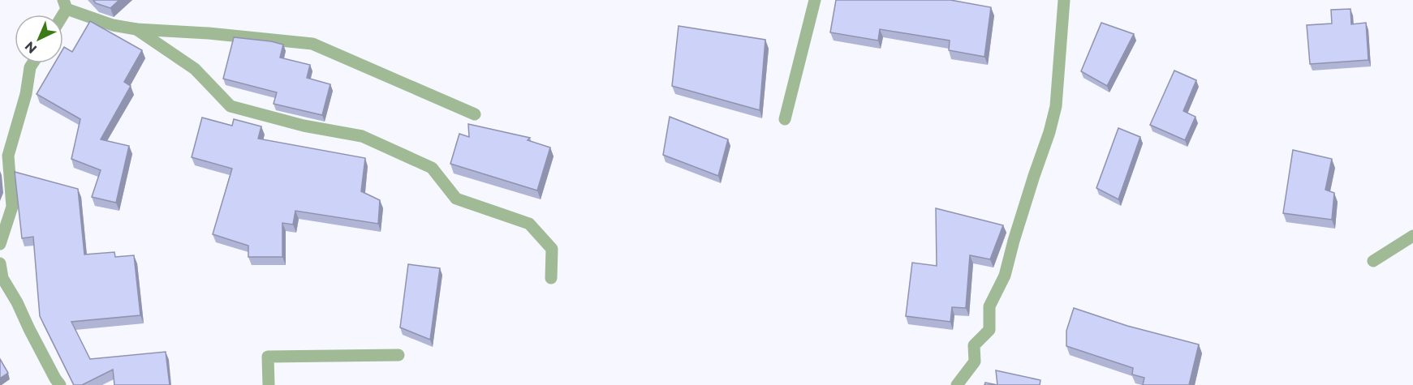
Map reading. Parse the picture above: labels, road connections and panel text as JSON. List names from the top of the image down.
{
  "north": "bottom left"
}
